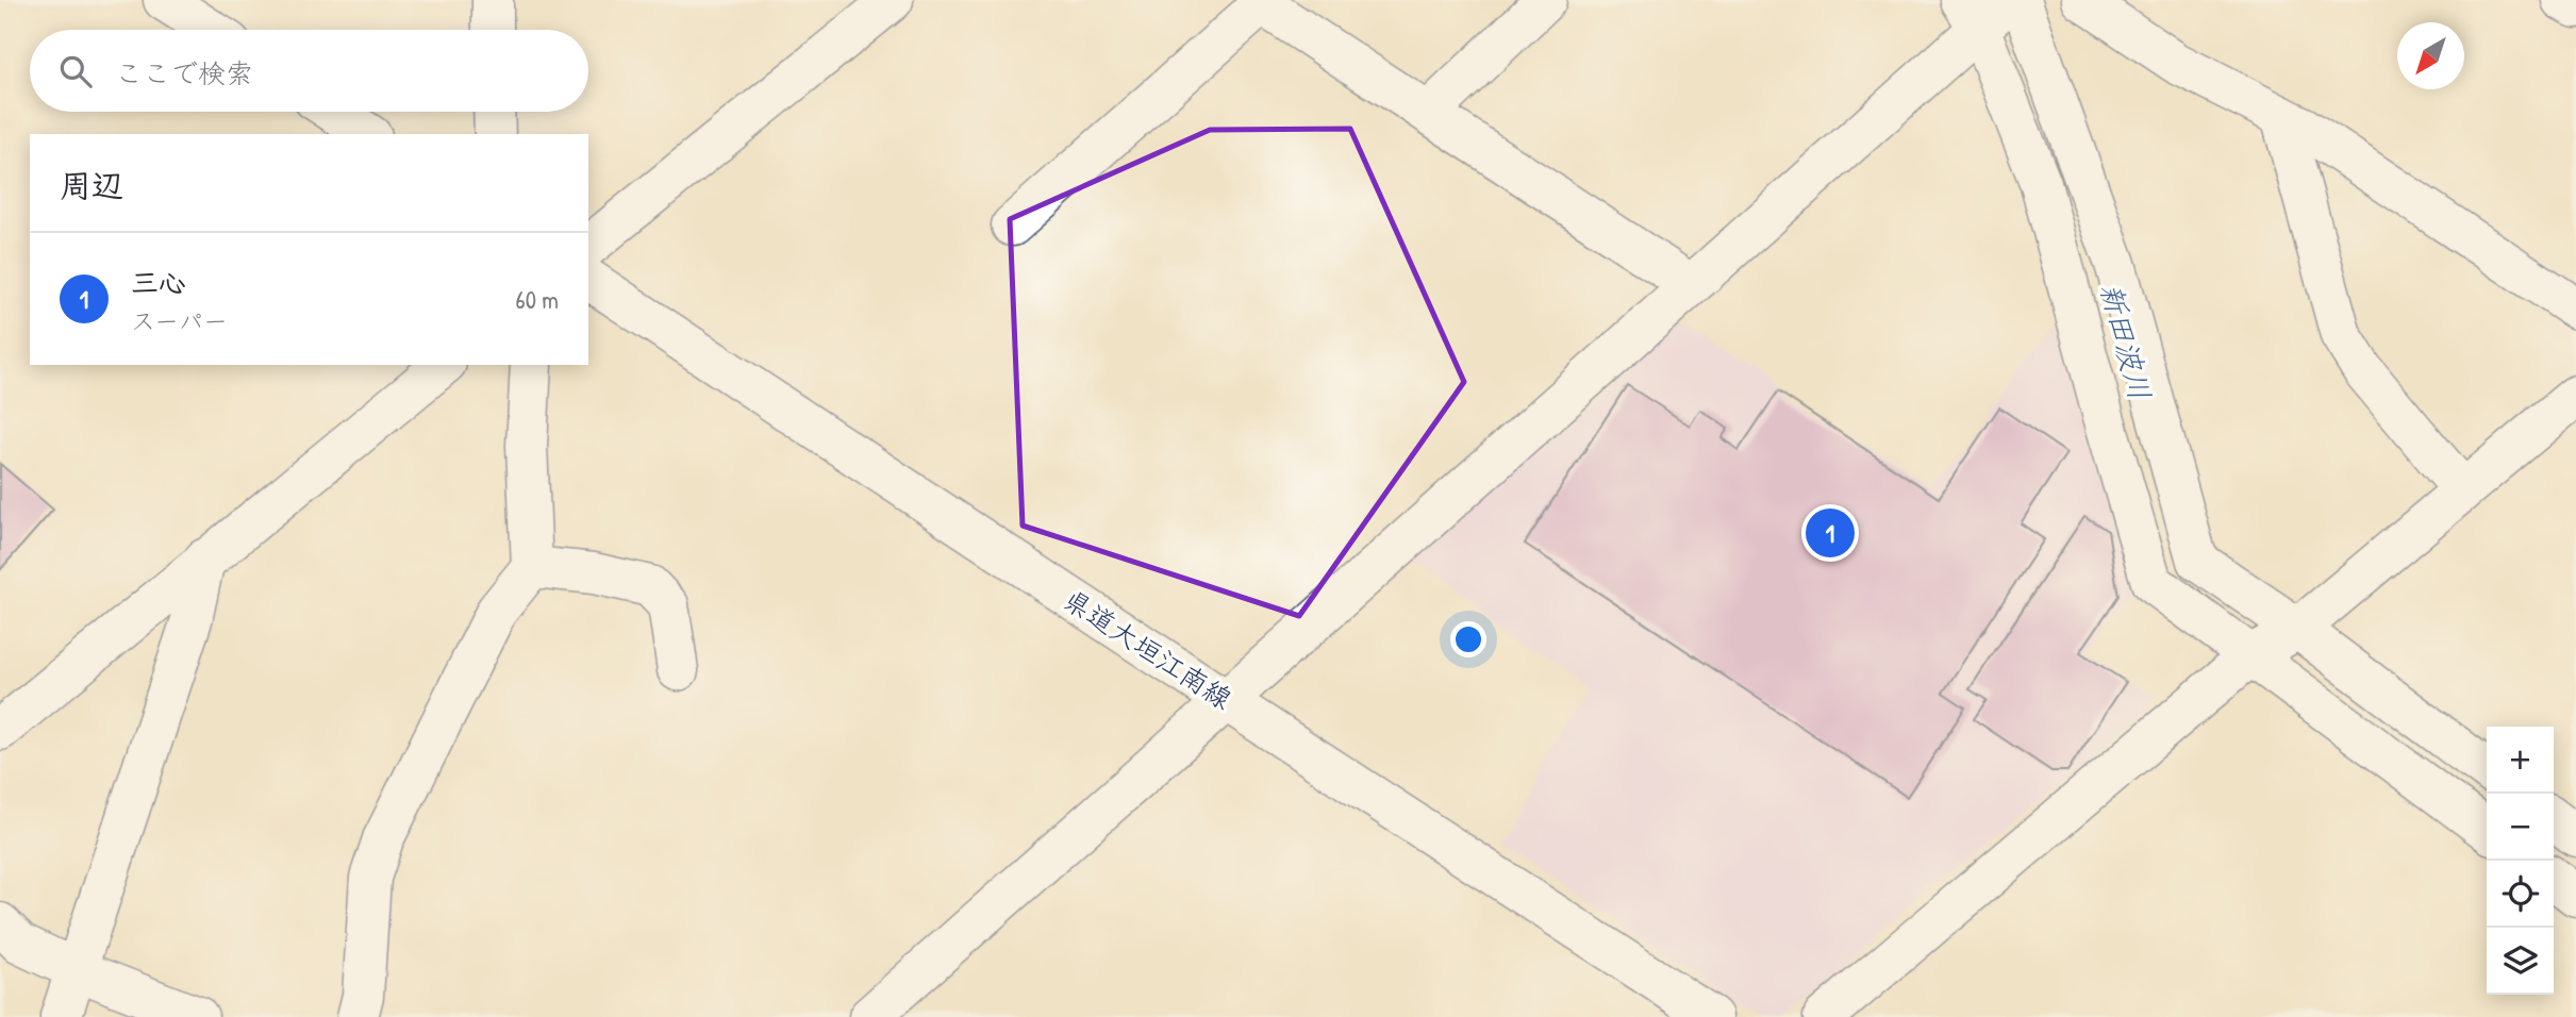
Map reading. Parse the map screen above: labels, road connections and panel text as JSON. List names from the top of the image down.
{
  "streets": {
    "street": ["県道大垣江南線"]
  },
  "water": ["新田波川"],
  "north": "bottom left",
  "page": {
    "search": "ここで検索",
    "heading": "周辺",
    "list": [
      {
        "mark": "1",
        "name": "三心",
        "note": "スーパー",
        "value": "60 m"
      }
    ],
    "pins": "1",
    "map_buttons": ["+", "−"]
  }
}
